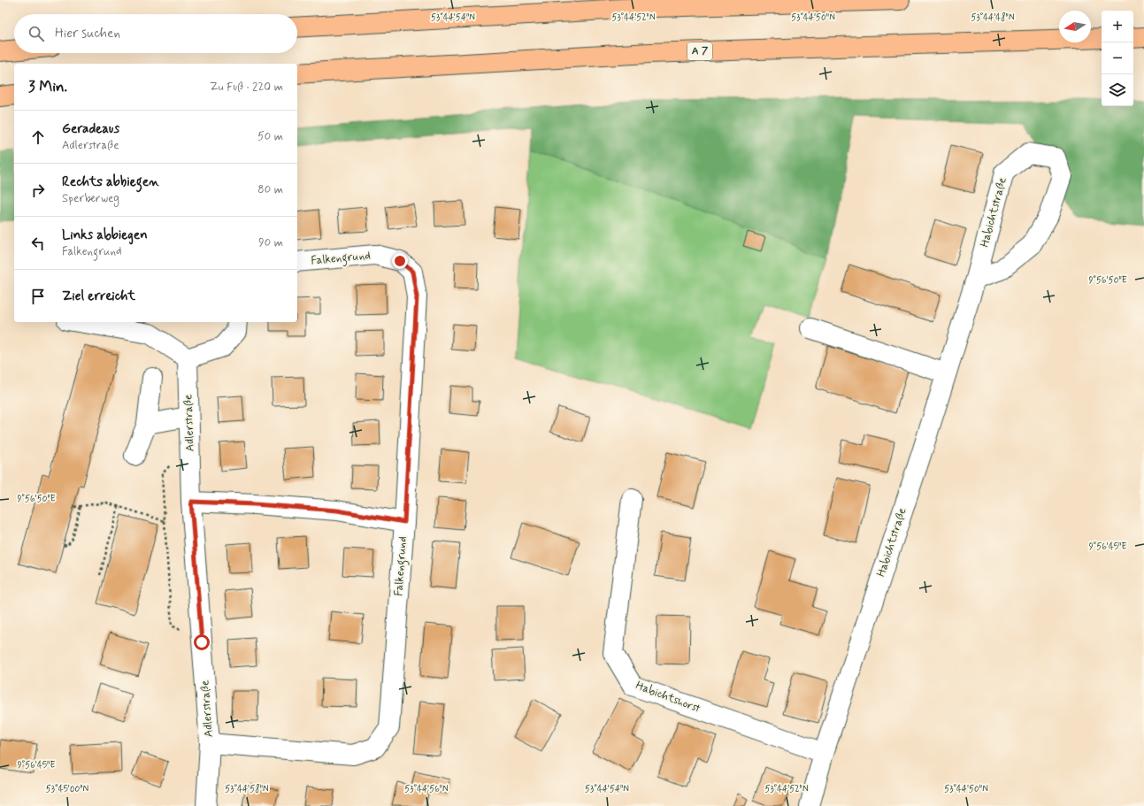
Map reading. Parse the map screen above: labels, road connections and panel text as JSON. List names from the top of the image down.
{
  "streets": {
    "highway": ["A 7"],
    "street": [
      "Habichtstraße",
      "Falkengrund",
      "Adlerstraße",
      "Habichtshorst"
    ]
  },
  "crossings": [
    ["Habichtstraße", "Habichtshorst"],
    ["Falkengrund", "Adlerstraße"]
  ],
  "north": "left",
  "page": {
    "map_buttons": ["+", "−"],
    "search": "Hier suchen",
    "heading": ["3 Min.", "Zu Fuß · 220 m"],
    "list": [
      ["Geradeaus", "Adlerstraße", "50 m"],
      ["Rechts abbiegen", "Sperberweg", "80 m"],
      ["Links abbiegen", "Falkengrund", "90 m"],
      "Ziel erreicht"
    ]
  },
  "coordinates": [
    "53°44'54\"N",
    "53°44'52\"N",
    "53°44'50\"N",
    "53°44'48\"N",
    "9°56'50\"E",
    "9°56'45\"E",
    "53°45'00\"N",
    "53°44'58\"N",
    "53°44'56\"N"
  ]
}
